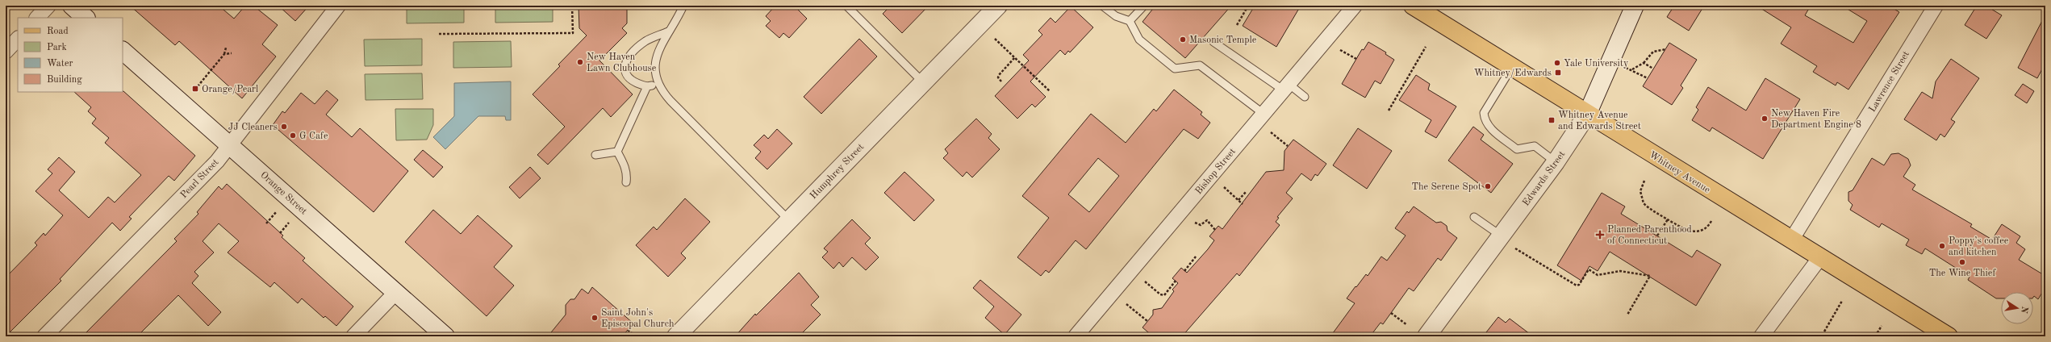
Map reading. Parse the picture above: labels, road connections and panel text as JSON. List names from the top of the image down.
{
  "streets": {
    "main road": ["Whitney Avenue"],
    "street": [
      "Lawrence Street",
      "Humphrey Street",
      "Bishop Street",
      "Pearl Street",
      "Edwards Street",
      "Orange Street"
    ]
  },
  "crossings": [
    ["Lawrence Street", "Whitney Avenue"],
    ["Whitney Avenue", "Edwards Street"],
    ["Pearl Street", "Orange Street"]
  ],
  "places": {
    "other": [
      "Masonic Temple",
      "New Haven Lawn Clubhouse",
      "Yale University",
      "New Haven Fire Department Engine 8",
      "JJ Cleaners",
      "G Cafe",
      "The Serene Spot",
      "Poppy’s coffee and kitchen",
      "The Wine Thief",
      "Saint John's Episcopal Church"
    ],
    "transit": ["Whitney/Edwards", "Orange/Pearl", "Whitney Avenue and Edwards Street"],
    "health": ["Planned Parenthood of Connecticut"]
  },
  "legend": [
    "Road",
    "Park",
    "Water",
    "Building"
  ],
  "north": "right"
}
